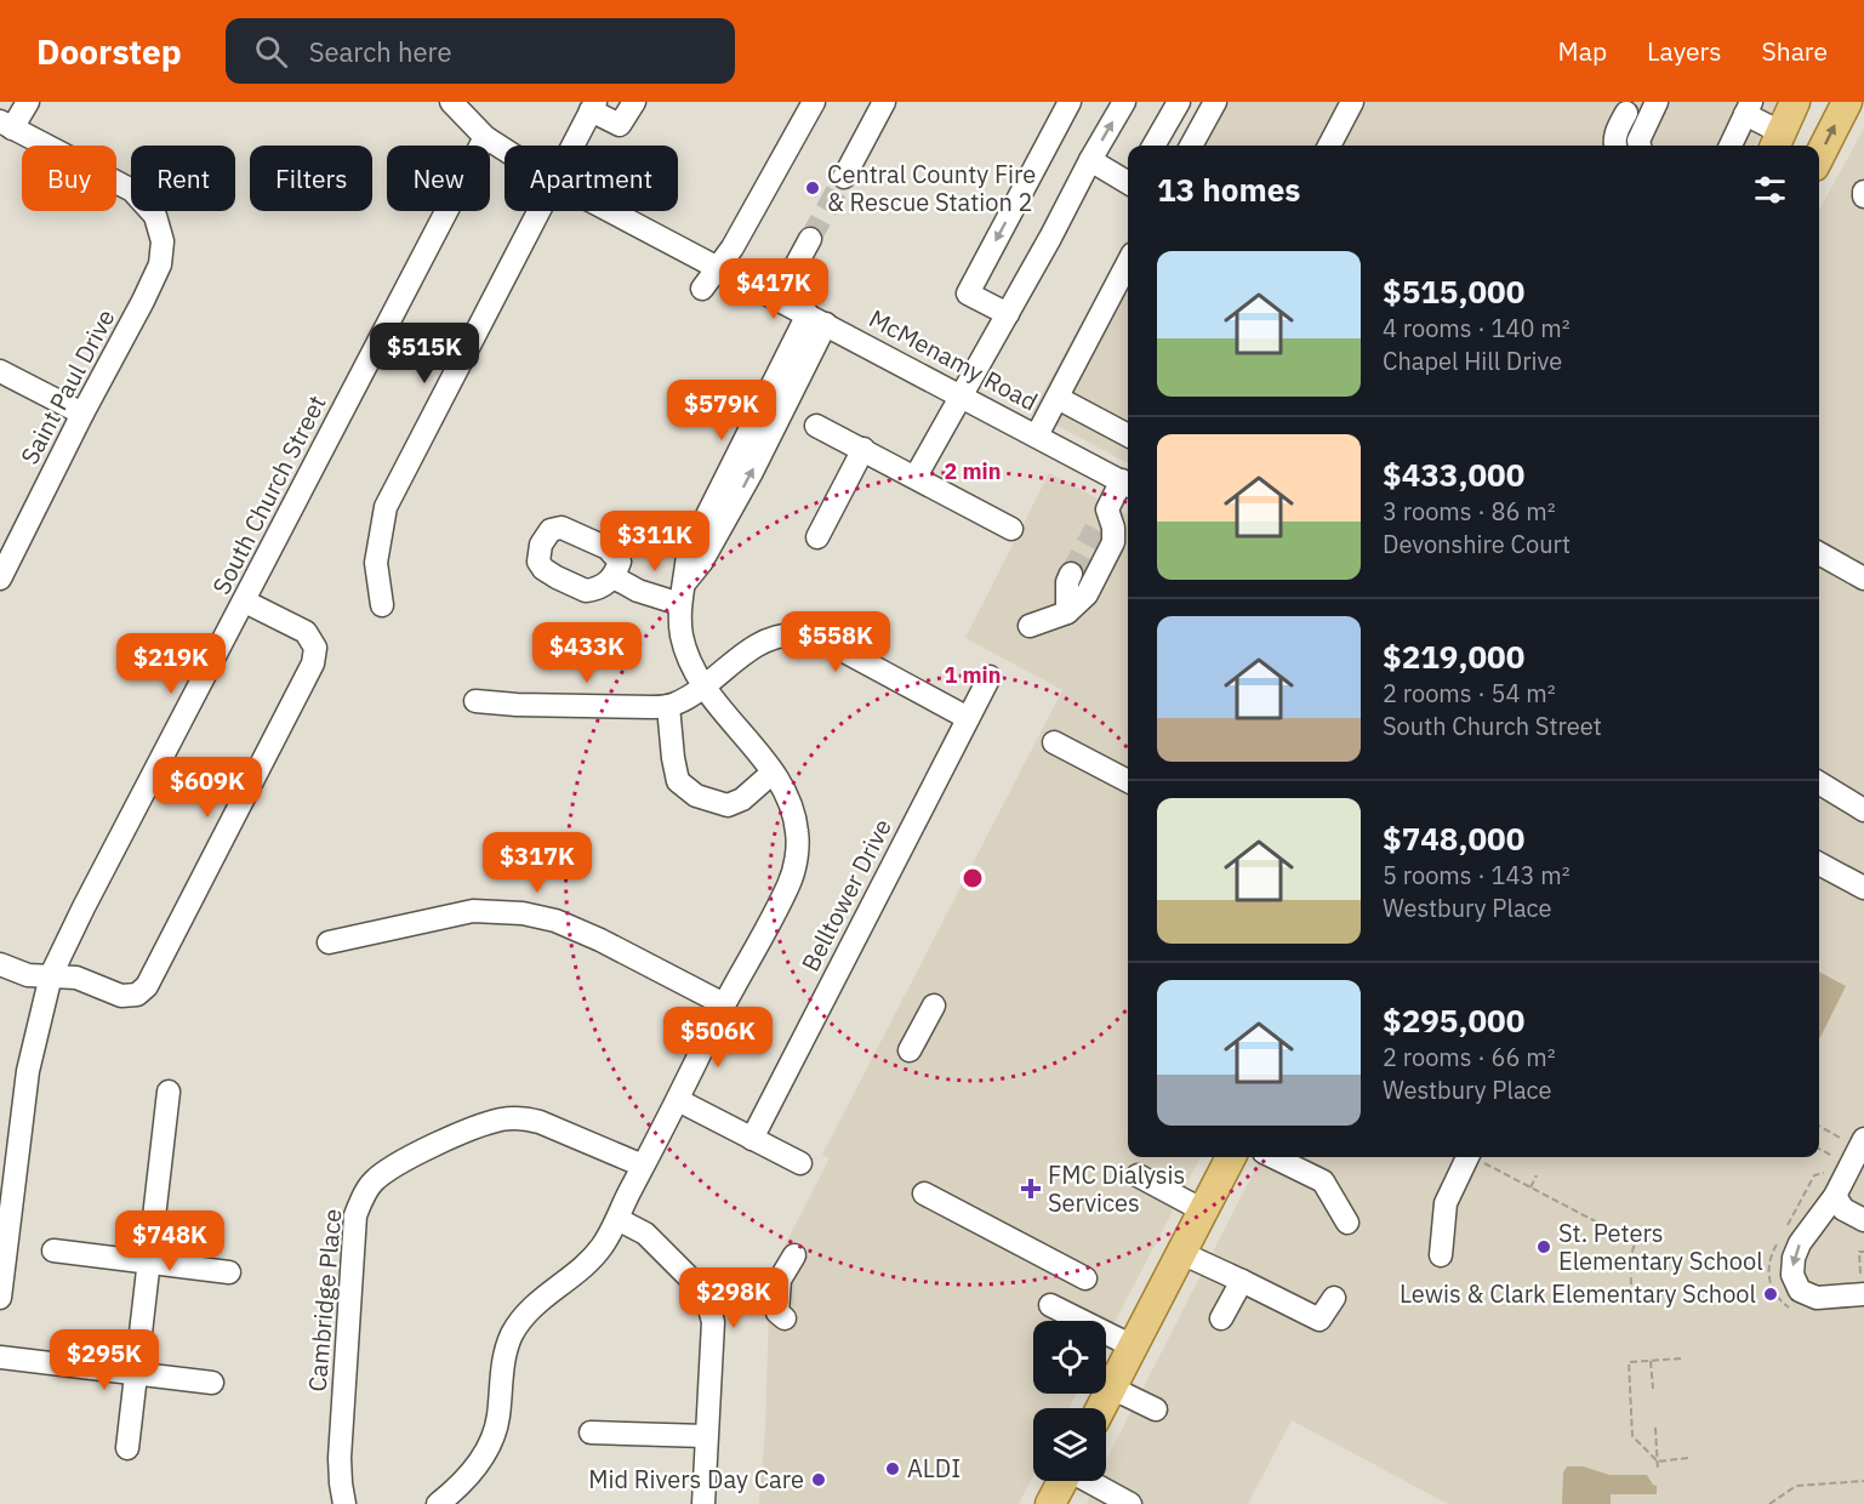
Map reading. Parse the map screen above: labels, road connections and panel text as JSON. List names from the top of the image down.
{
  "streets": {
    "street": [
      "McMenamy Road",
      "Saint Paul Drive",
      "South Church Street",
      "Belltower Drive",
      "Cambridge Place"
    ]
  },
  "crossings": [
    ["McMenamy Road", "South Church Street"]
  ],
  "places": {
    "other": [
      "Central County Fire & Rescue Station 2",
      "St. Peters Elementary School",
      "Lewis & Clark Elementary School",
      "ALDI",
      "Mid Rivers Day Care"
    ],
    "health": ["FMC Dialysis Services"]
  },
  "page": {
    "header": "Doorstep",
    "search": "Search here",
    "nav": ["Map", "Layers", "Share"],
    "chip": [
      "Buy",
      "Rent",
      "Filters",
      "New",
      "Apartment"
    ],
    "heading": "13 homes",
    "list": [
      {
        "name": "$515,000",
        "note": "4 rooms · 140 m² · Chapel Hill Drive"
      },
      {
        "name": "$433,000",
        "note": "3 rooms · 86 m² · Devonshire Court"
      },
      {
        "name": "$219,000",
        "note": "2 rooms · 54 m² · South Church Street"
      },
      {
        "name": "$748,000",
        "note": "5 rooms · 143 m² · Westbury Place"
      },
      {
        "name": "$295,000",
        "note": "2 rooms · 66 m² · Westbury Place"
      }
    ],
    "price": [
      "$417K",
      "$515K",
      "$579K",
      "$311K",
      "$558K",
      "$433K",
      "$219K",
      "$609K",
      "$317K",
      "$506K",
      "$748K",
      "$298K",
      "$295K"
    ]
  },
  "rings": ["2 min", "1 min"]
}
